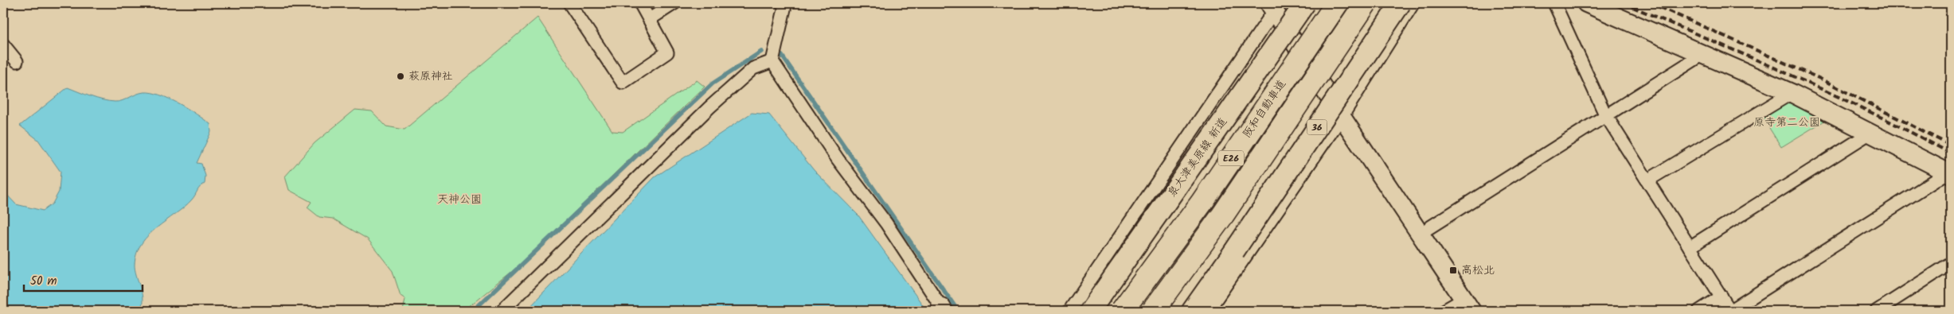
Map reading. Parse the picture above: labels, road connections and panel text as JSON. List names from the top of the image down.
{
  "streets": {
    "highway": ["阪和自動車道", "E26"],
    "main road": ["36", "泉大津美原線 新道"]
  },
  "parks": ["原寺第二公園", "天神公園"],
  "places": {
    "other": ["萩原神社"],
    "transit": ["高松北"]
  },
  "scale_bar": "50 m"
}
